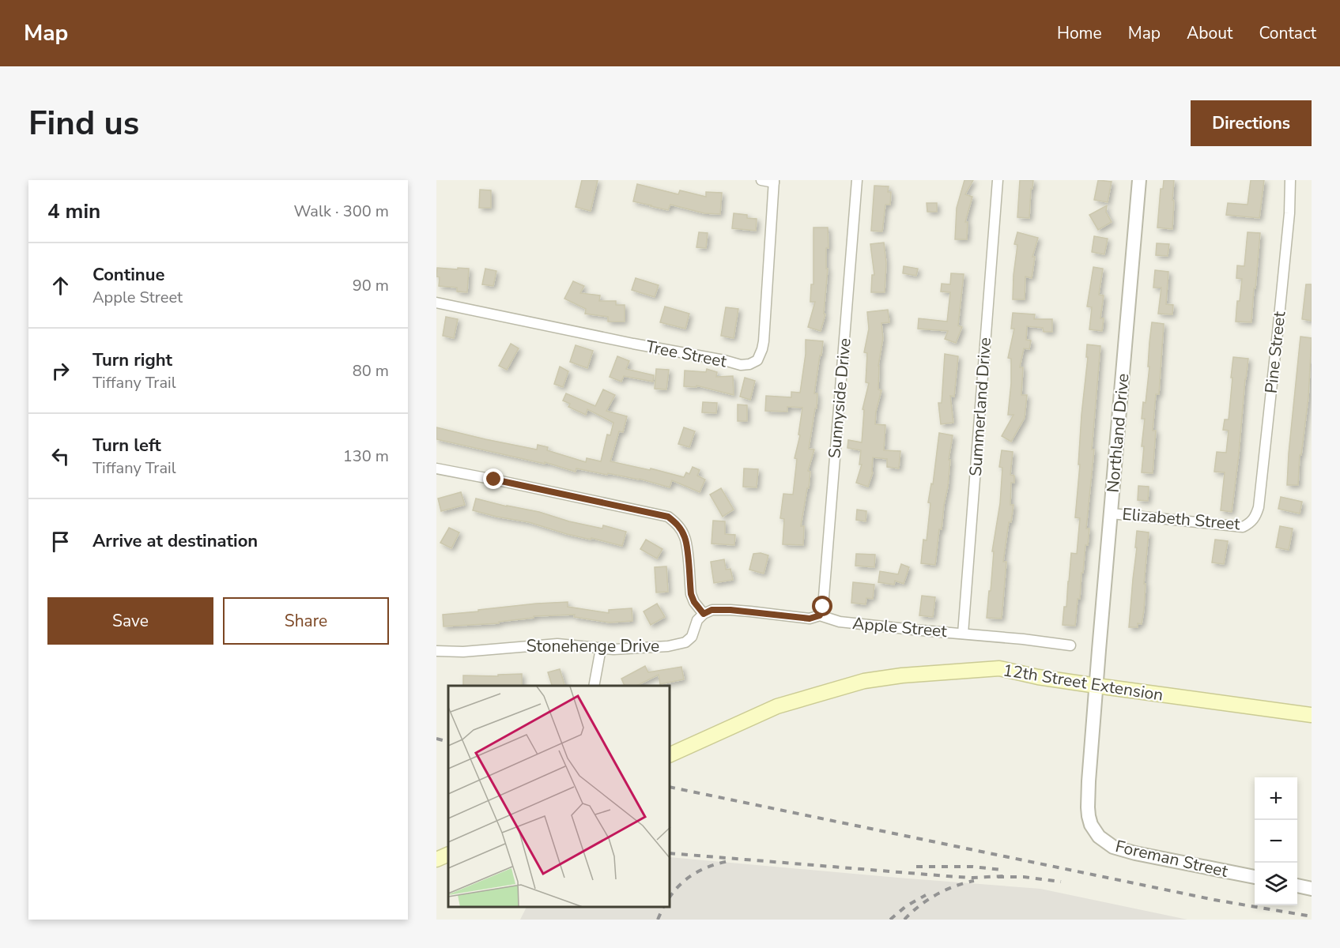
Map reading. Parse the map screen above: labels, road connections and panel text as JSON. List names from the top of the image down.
{
  "streets": {
    "main road": ["12th Street Extension"],
    "street": [
      "Pine Street",
      "Tree Street",
      "Sunnyside Drive",
      "Summerland Drive",
      "Northland Drive",
      "Elizabeth Street",
      "Apple Street",
      "Stonehenge Drive",
      "Foreman Street"
    ]
  },
  "crossings": [
    ["Pine Street", "Elizabeth Street"],
    ["Sunnyside Drive", "Apple Street"],
    ["Summerland Drive", "Apple Street"],
    ["Northland Drive", "Elizabeth Street"],
    ["Northland Drive", "12th Street Extension"],
    ["Northland Drive", "Foreman Street"],
    ["Apple Street", "Stonehenge Drive"],
    ["12th Street Extension", "Foreman Street"]
  ],
  "page": {
    "header": "Map",
    "nav": [
      "Home",
      "Map",
      "About",
      "Contact"
    ],
    "buttons": [
      "Directions",
      ["Save", "Share"]
    ],
    "title": "Find us",
    "heading": ["4 min", "Walk · 300 m"],
    "list": [
      ["Continue", "Apple Street", "90 m"],
      ["Turn right", "Tiffany Trail", "80 m"],
      ["Turn left", "Tiffany Trail", "130 m"],
      "Arrive at destination"
    ],
    "map_buttons": ["+", "−"]
  }
}
